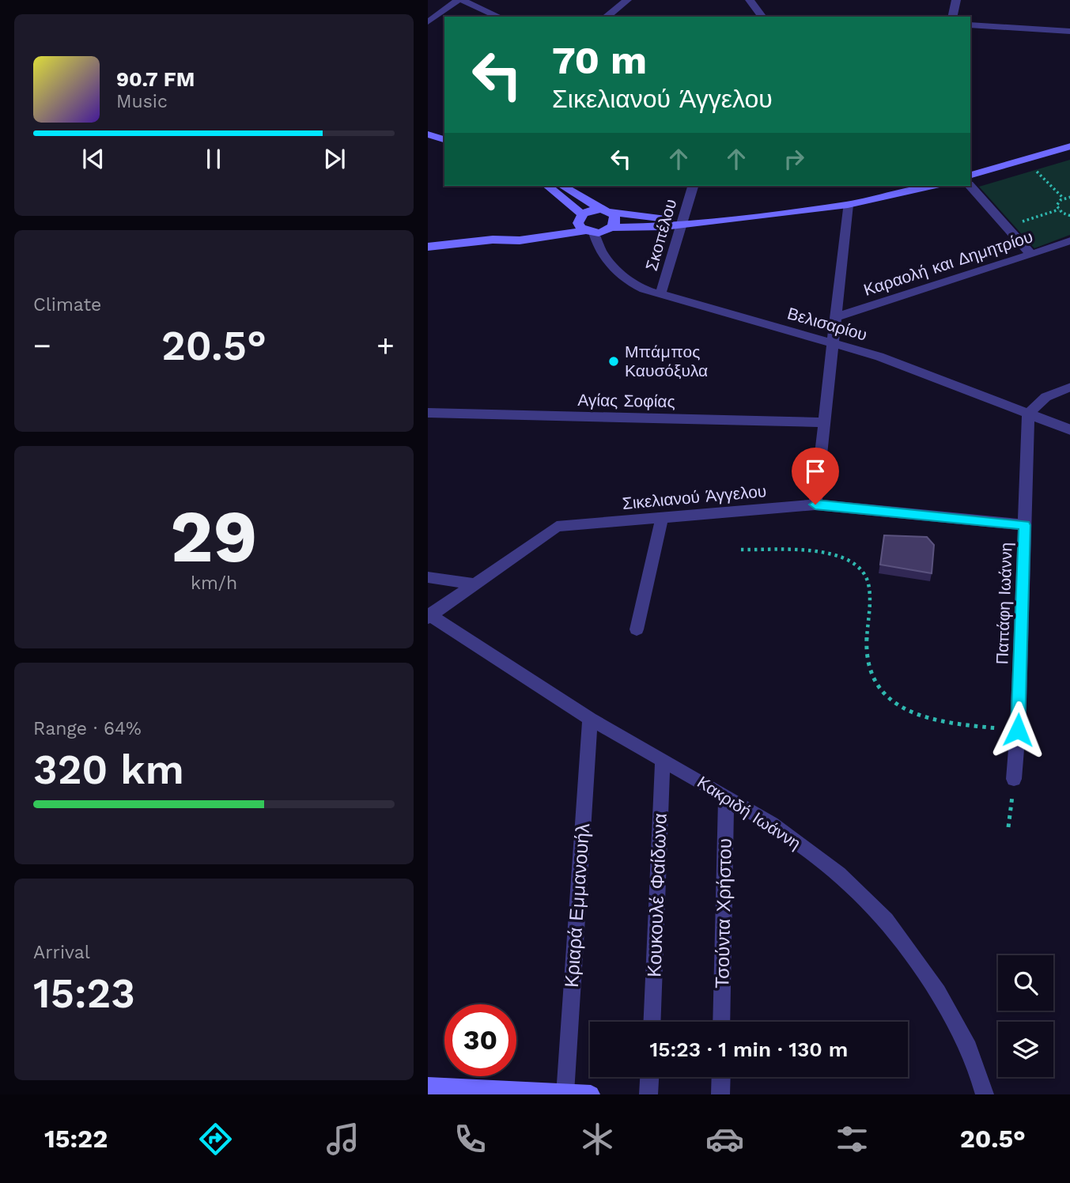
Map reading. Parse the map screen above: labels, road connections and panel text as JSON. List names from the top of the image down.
{
  "streets": {
    "street": [
      "Σκοπέλου",
      "Καραολή και Δημητρίου",
      "Βελισαρίου",
      "Αγίας Σοφίας",
      "Σικελιανού Άγγελου",
      "Παπάφη Ιωάννη",
      "Κακριδή Ιωάννη",
      "Κουκουλέ Φαίδωνα",
      "Κριαρά Εμμανουήλ",
      "Τσούντα Χρήστου"
    ]
  },
  "crossings": [
    ["Σκοπέλου", "Βελισαρίου"],
    ["Βελισαρίου", "Παπάφη Ιωάννη"],
    ["Σικελιανού Άγγελου", "Παπάφη Ιωάννη"],
    ["Σικελιανού Άγγελου", "Κακριδή Ιωάννη"],
    ["Κακριδή Ιωάννη", "Κουκουλέ Φαίδωνα"],
    ["Κακριδή Ιωάννη", "Κριαρά Εμμανουήλ"],
    ["Κακριδή Ιωάννη", "Τσούντα Χρήστου"]
  ],
  "places": ["Μπάμπος Καυσόξυλα"],
  "page": {
    "turn": ["70 m", "Σικελιανού Άγγελου"],
    "song": ["90.7 FM", "Music"],
    "tile": [
      "Climate",
      ["29", "km/h"],
      ["Range · 64%", "320 km"],
      ["Arrival", "15:23"]
    ],
    "heat": ["−", "20.5°", "+"],
    "limit": "30",
    "trip": "15:23 · 1 min · 130 m",
    "tabs": ["15:22", "20.5°"]
  }
}
